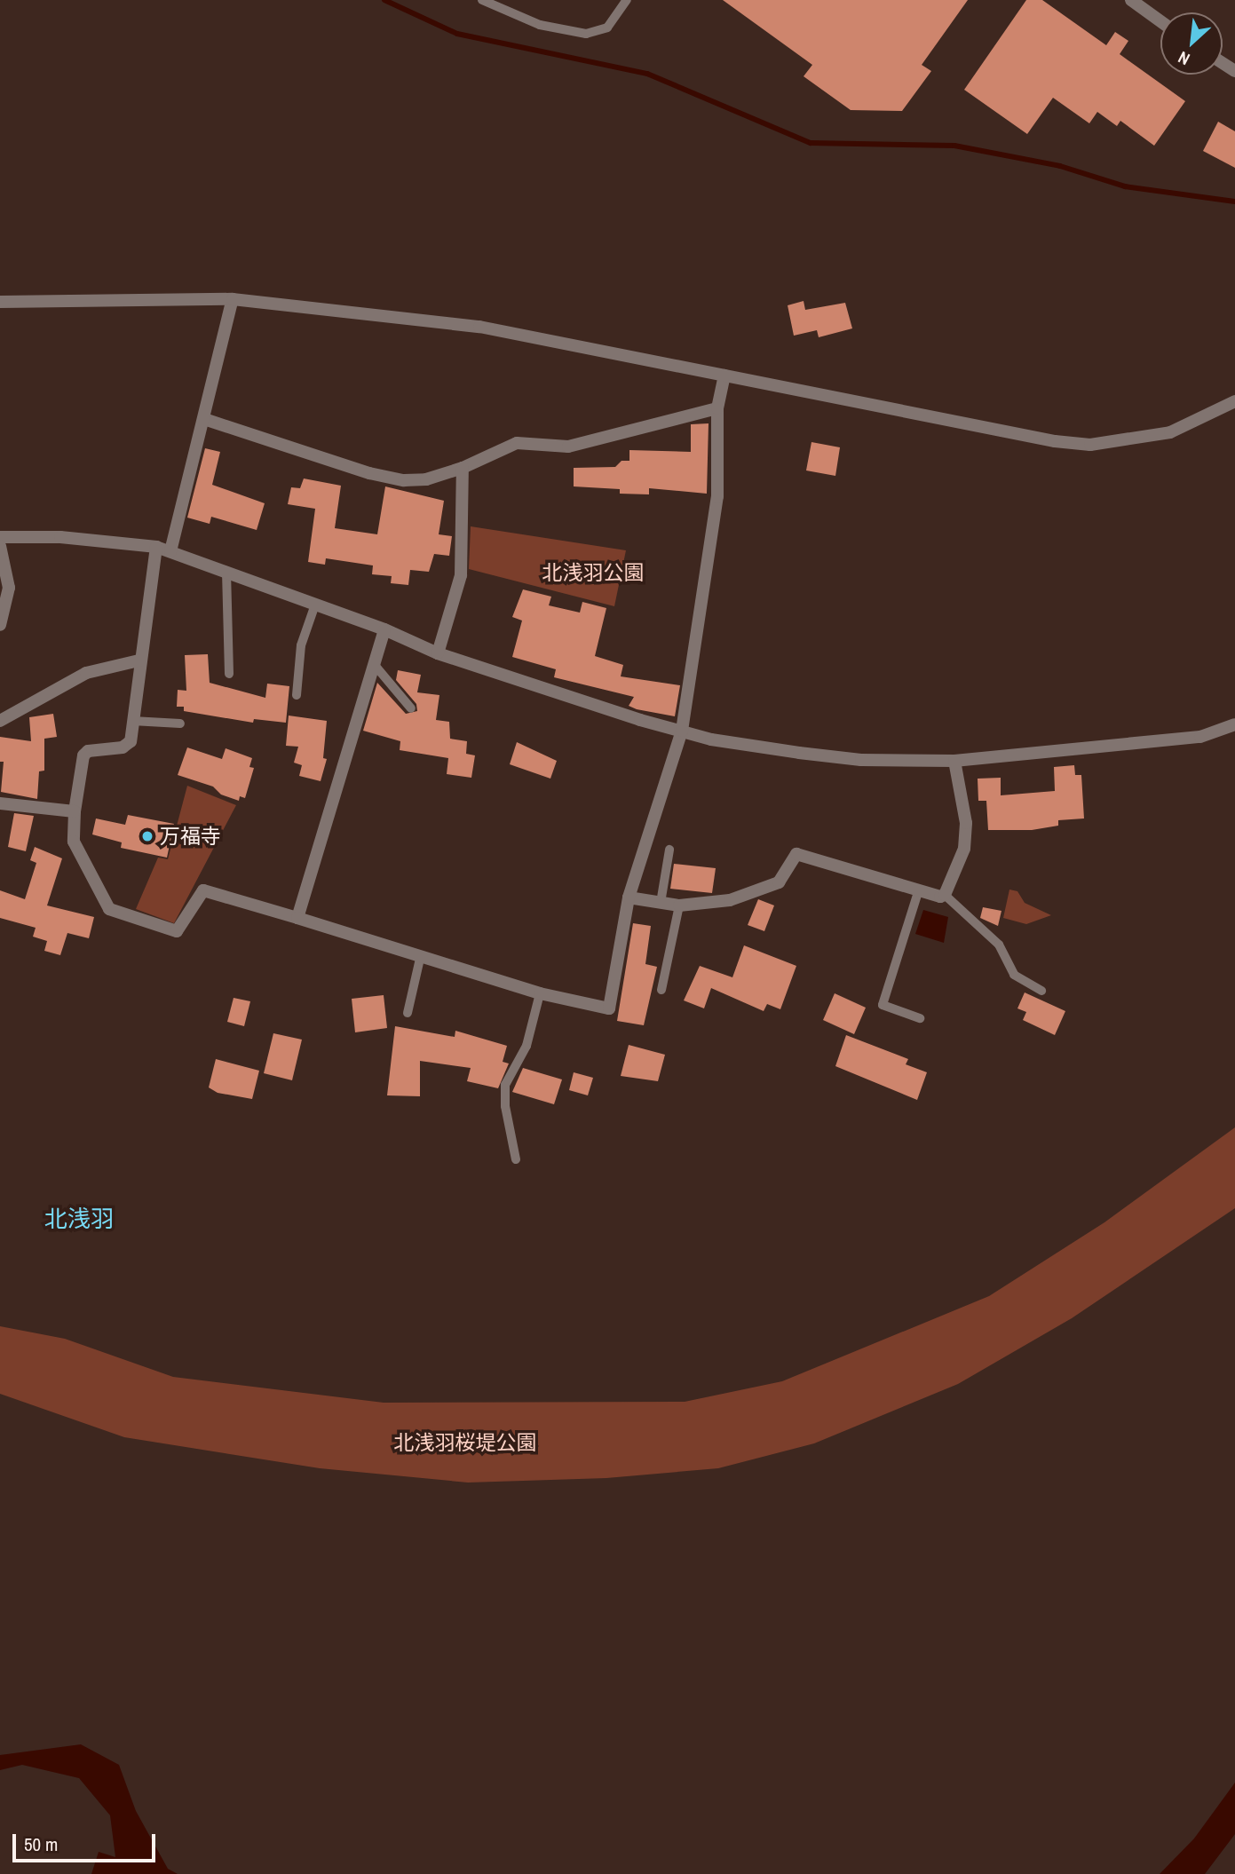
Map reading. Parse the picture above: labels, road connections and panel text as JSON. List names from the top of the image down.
{
  "districts": ["北浅羽"],
  "parks": ["北浅羽公園", "北浅羽桜堤公園"],
  "places": ["万福寺"],
  "scale_bar": "50 m",
  "north": "bottom left"
}
